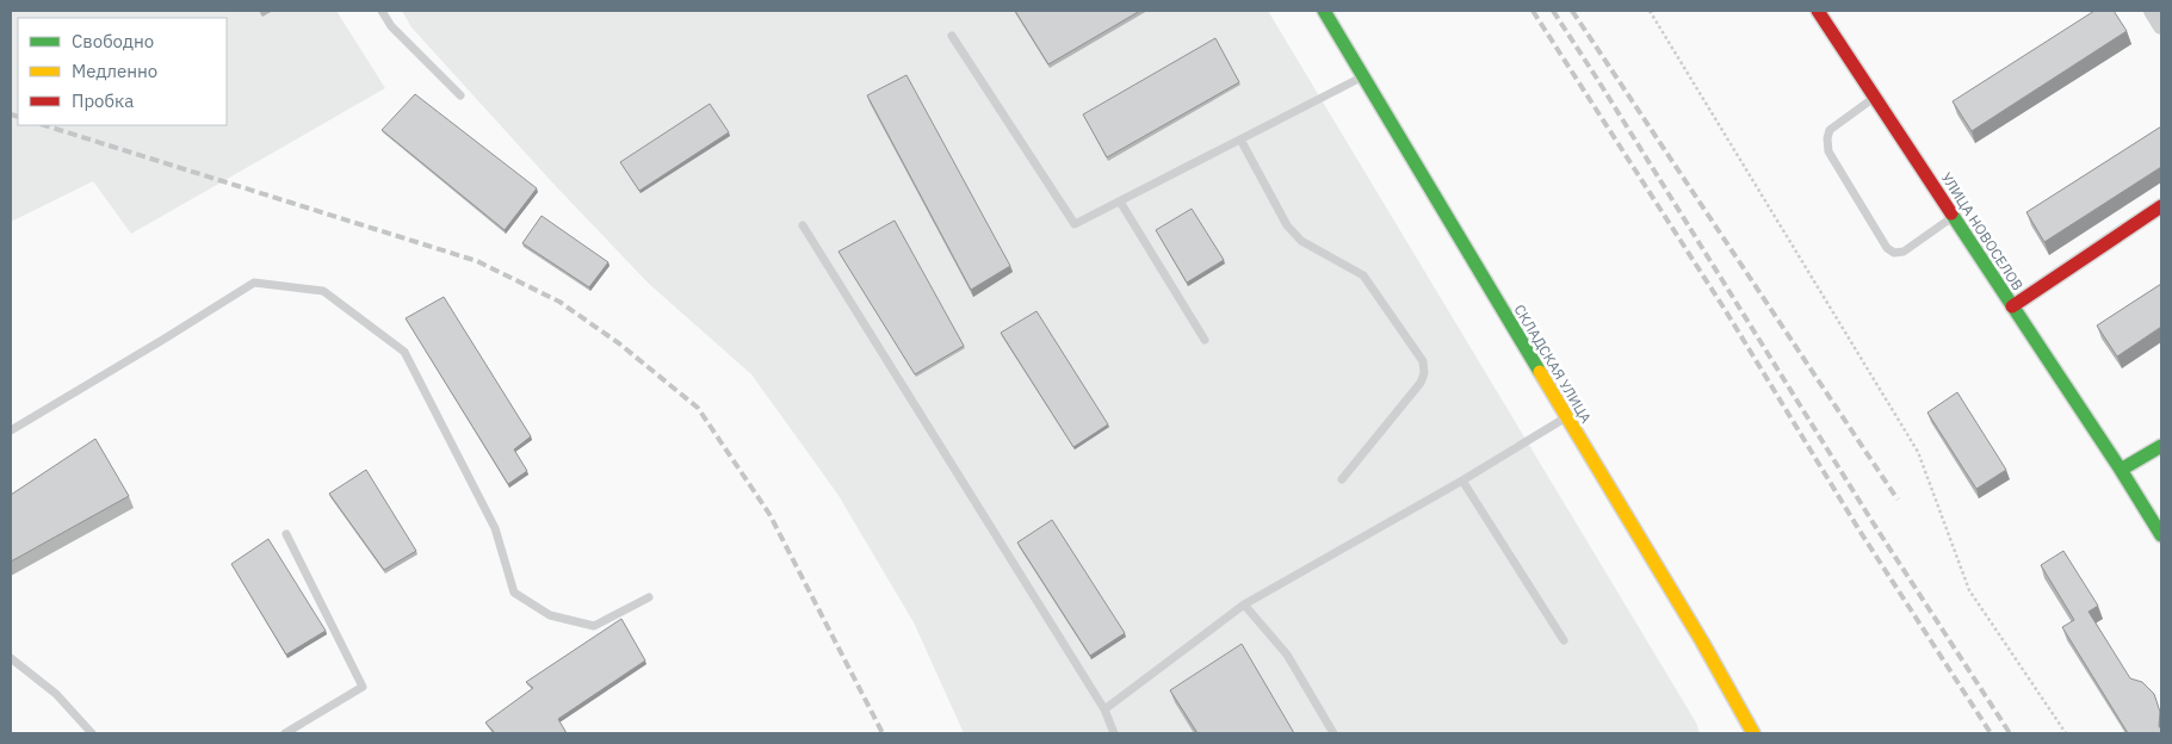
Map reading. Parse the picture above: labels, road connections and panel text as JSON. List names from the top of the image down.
{
  "streets": {
    "street": ["УЛИЦА НОВОСЕЛОВ", "СКЛАДСКАЯ УЛИЦА"]
  },
  "legend": ["Свободно", "Медленно", "Пробка"]
}
